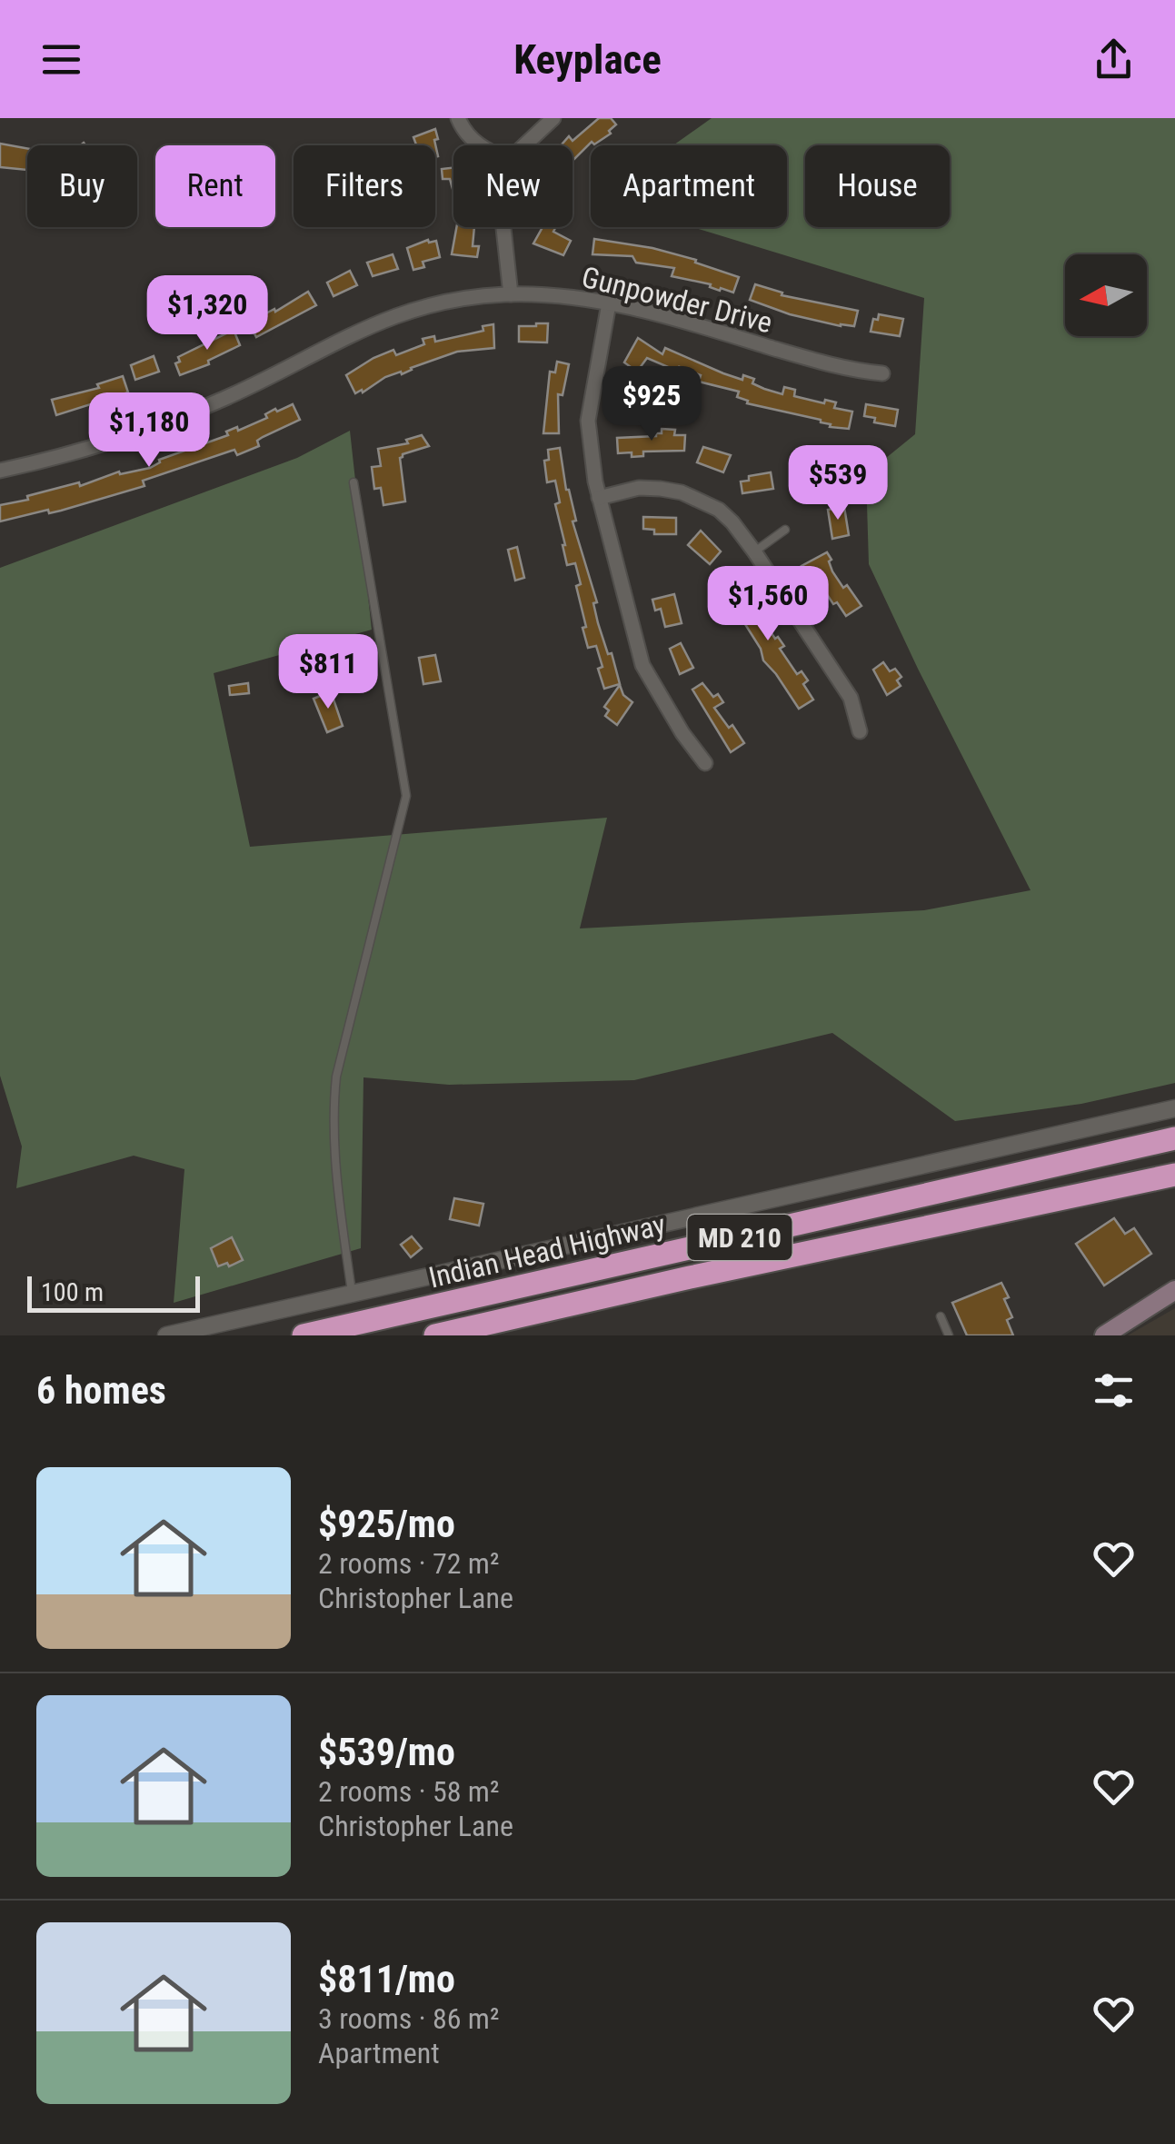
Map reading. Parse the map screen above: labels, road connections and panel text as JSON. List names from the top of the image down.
{
  "streets": {
    "highway": ["MD 210", "Indian Head Highway"],
    "street": ["Gunpowder Drive"]
  },
  "scale_bar": "100 m",
  "north": "left",
  "page": {
    "header": "Keyplace",
    "chip": [
      "Buy",
      "Rent",
      "Filters",
      "New",
      "Apartment",
      "House"
    ],
    "price": [
      "$1,320",
      "$925",
      "$1,180",
      "$539",
      "$1,560",
      "$811"
    ],
    "scale": "100 m",
    "heading": "6 homes",
    "list": [
      {
        "name": "$925/mo",
        "note": "2 rooms · 72 m² · Christopher Lane"
      },
      {
        "name": "$539/mo",
        "note": "2 rooms · 58 m² · Christopher Lane"
      },
      {
        "name": "$811/mo",
        "note": "3 rooms · 86 m² · Apartment"
      }
    ]
  }
}
